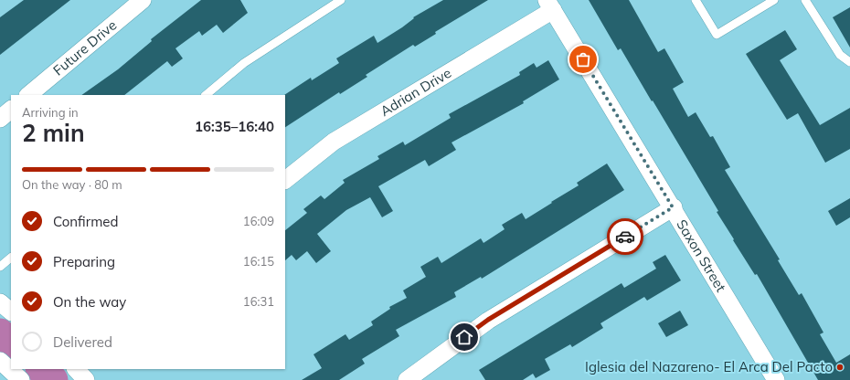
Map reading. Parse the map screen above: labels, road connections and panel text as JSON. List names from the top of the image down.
{
  "streets": {
    "street": ["Future Drive", "Adrian Drive", "Saxon Street"]
  },
  "crossings": [
    ["Adrian Drive", "Saxon Street"]
  ],
  "places": ["Iglesia del Nazareno- El Arca Del Pacto"],
  "page": {
    "heading": ["2 min", "Arriving in", "16:35–16:40"],
    "bar": "On the way · 80 m",
    "list": [
      ["Confirmed", "16:09"],
      ["Preparing", "16:15"],
      ["On the way", "16:31"],
      "Delivered"
    ]
  }
}
